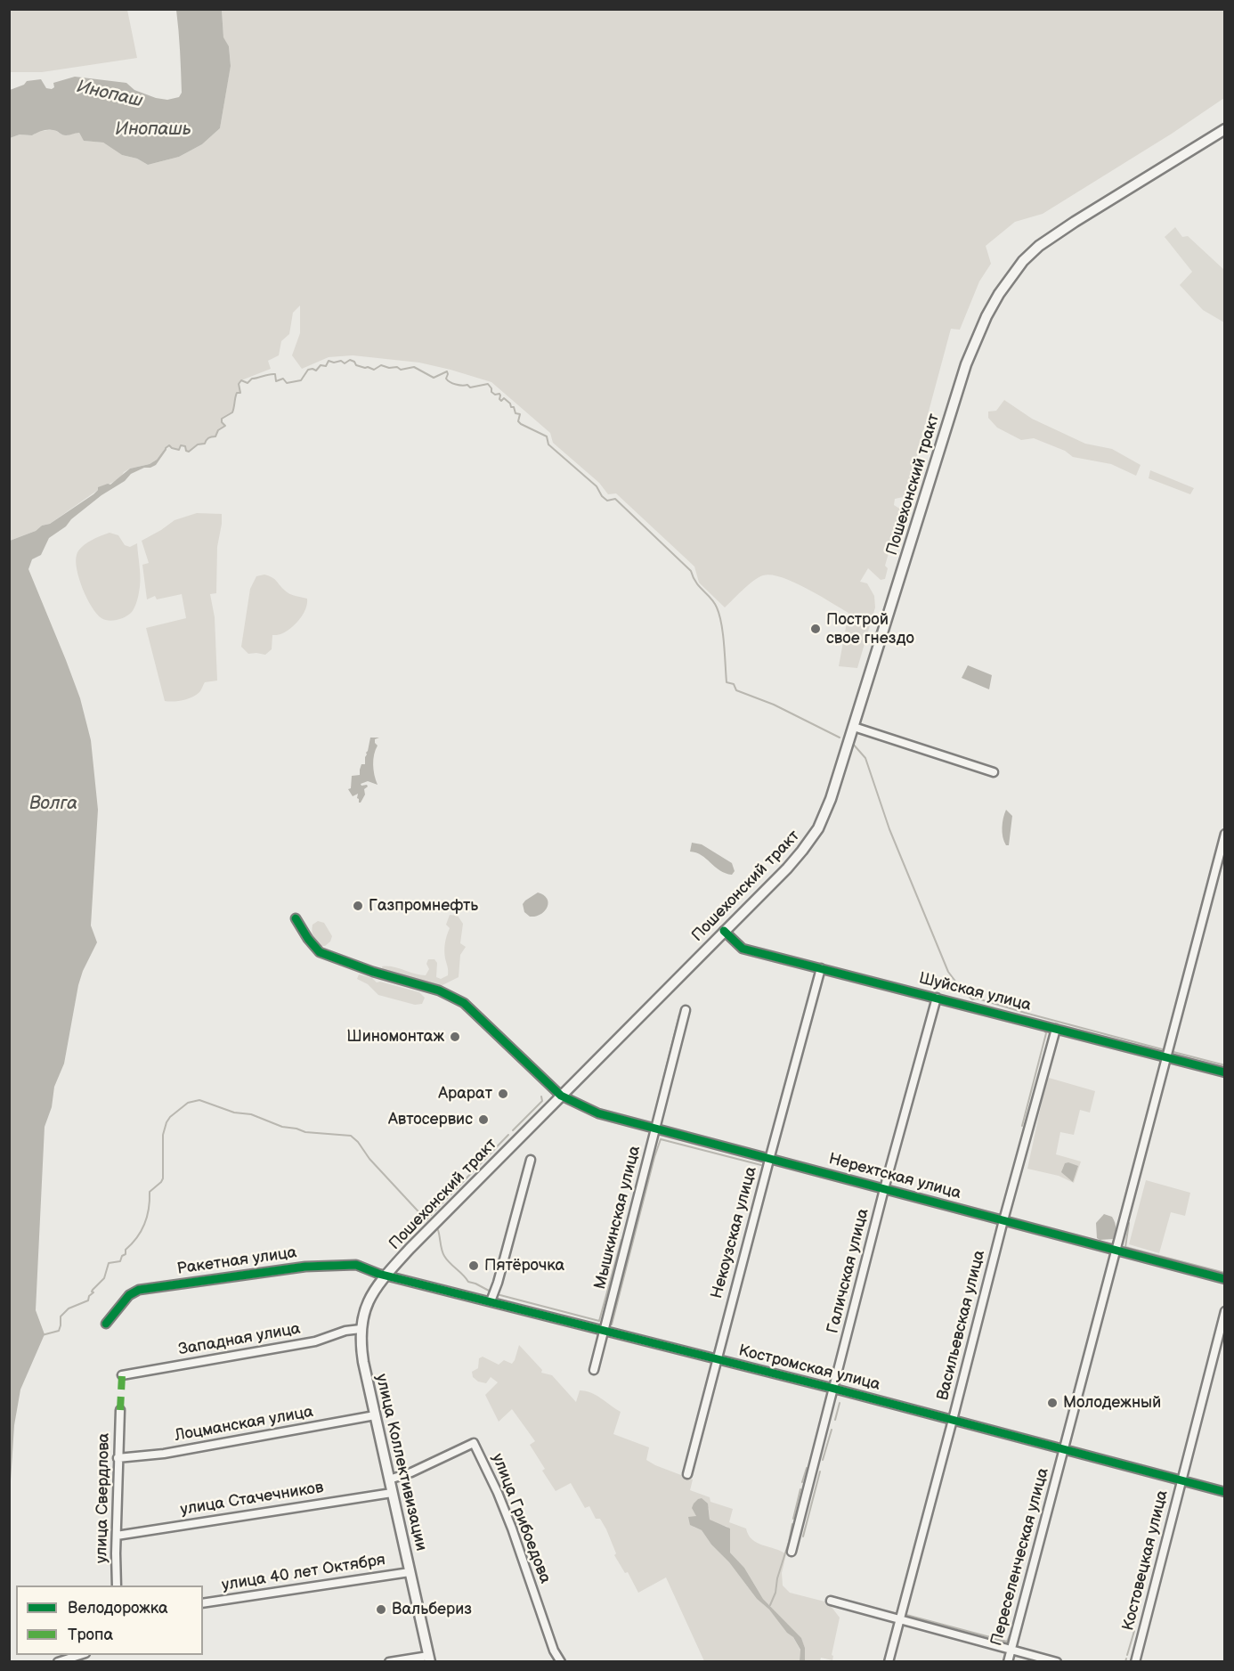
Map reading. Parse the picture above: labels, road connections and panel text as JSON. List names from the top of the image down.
{
  "streets": {
    "main road": ["Пошехонский тракт", "улица Коллективизации"],
    "street": [
      "Шуйская улица",
      "Нерехтская улица",
      "Мышкинская улица",
      "Некоузская улица",
      "Ракетная улица",
      "Галичская улица",
      "Васильевская улица",
      "Западная улица",
      "Костромская улица",
      "Лоцманская улица",
      "улица Свердлова",
      "улица Стачечников",
      "улица Грибоедова",
      "Переселенческая улица",
      "Костовецкая улица",
      "улица 40 лет Октября"
    ]
  },
  "crossings": [
    ["Пошехонский тракт", "Шуйская улица"],
    ["Пошехонский тракт", "Нерехтская улица"],
    ["Пошехонский тракт", "Ракетная улица"],
    ["Пошехонский тракт", "Костромская улица"],
    ["Пошехонский тракт", "улица Коллективизации"],
    ["Шуйская улица", "Некоузская улица"],
    ["Шуйская улица", "Галичская улица"],
    ["Шуйская улица", "Васильевская улица"],
    ["Шуйская улица", "Переселенческая улица"],
    ["Нерехтская улица", "Мышкинская улица"],
    ["Нерехтская улица", "Некоузская улица"],
    ["Нерехтская улица", "Галичская улица"],
    ["Нерехтская улица", "Васильевская улица"],
    ["Нерехтская улица", "Переселенческая улица"],
    ["Мышкинская улица", "Костромская улица"],
    ["Некоузская улица", "Костромская улица"],
    ["Ракетная улица", "Костромская улица"],
    ["Ракетная улица", "улица Коллективизации"],
    ["Галичская улица", "Костромская улица"],
    ["Васильевская улица", "Костромская улица"],
    ["Западная улица", "улица Коллективизации"],
    ["Костромская улица", "улица Коллективизации"],
    ["Костромская улица", "Переселенческая улица"],
    ["Костромская улица", "Костовецкая улица"],
    ["Лоцманская улица", "улица Коллективизации"],
    ["Лоцманская улица", "улица Свердлова"],
    ["улица Коллективизации", "улица Стачечников"],
    ["улица Коллективизации", "улица Грибоедова"],
    ["улица Коллективизации", "улица 40 лет Октября"],
    ["улица Свердлова", "улица Стачечников"]
  ],
  "water": ["Инопаш", "Инопашь", "Волга"],
  "places": [
    "Построй свое гнездо",
    "Газпромнефть",
    "Шиномонтаж",
    "Арарат",
    "Автосервис",
    "Пятёрочка",
    "Молодежный",
    "Вальбериз"
  ],
  "legend": ["Велодорожка", "Тропа"]
}
